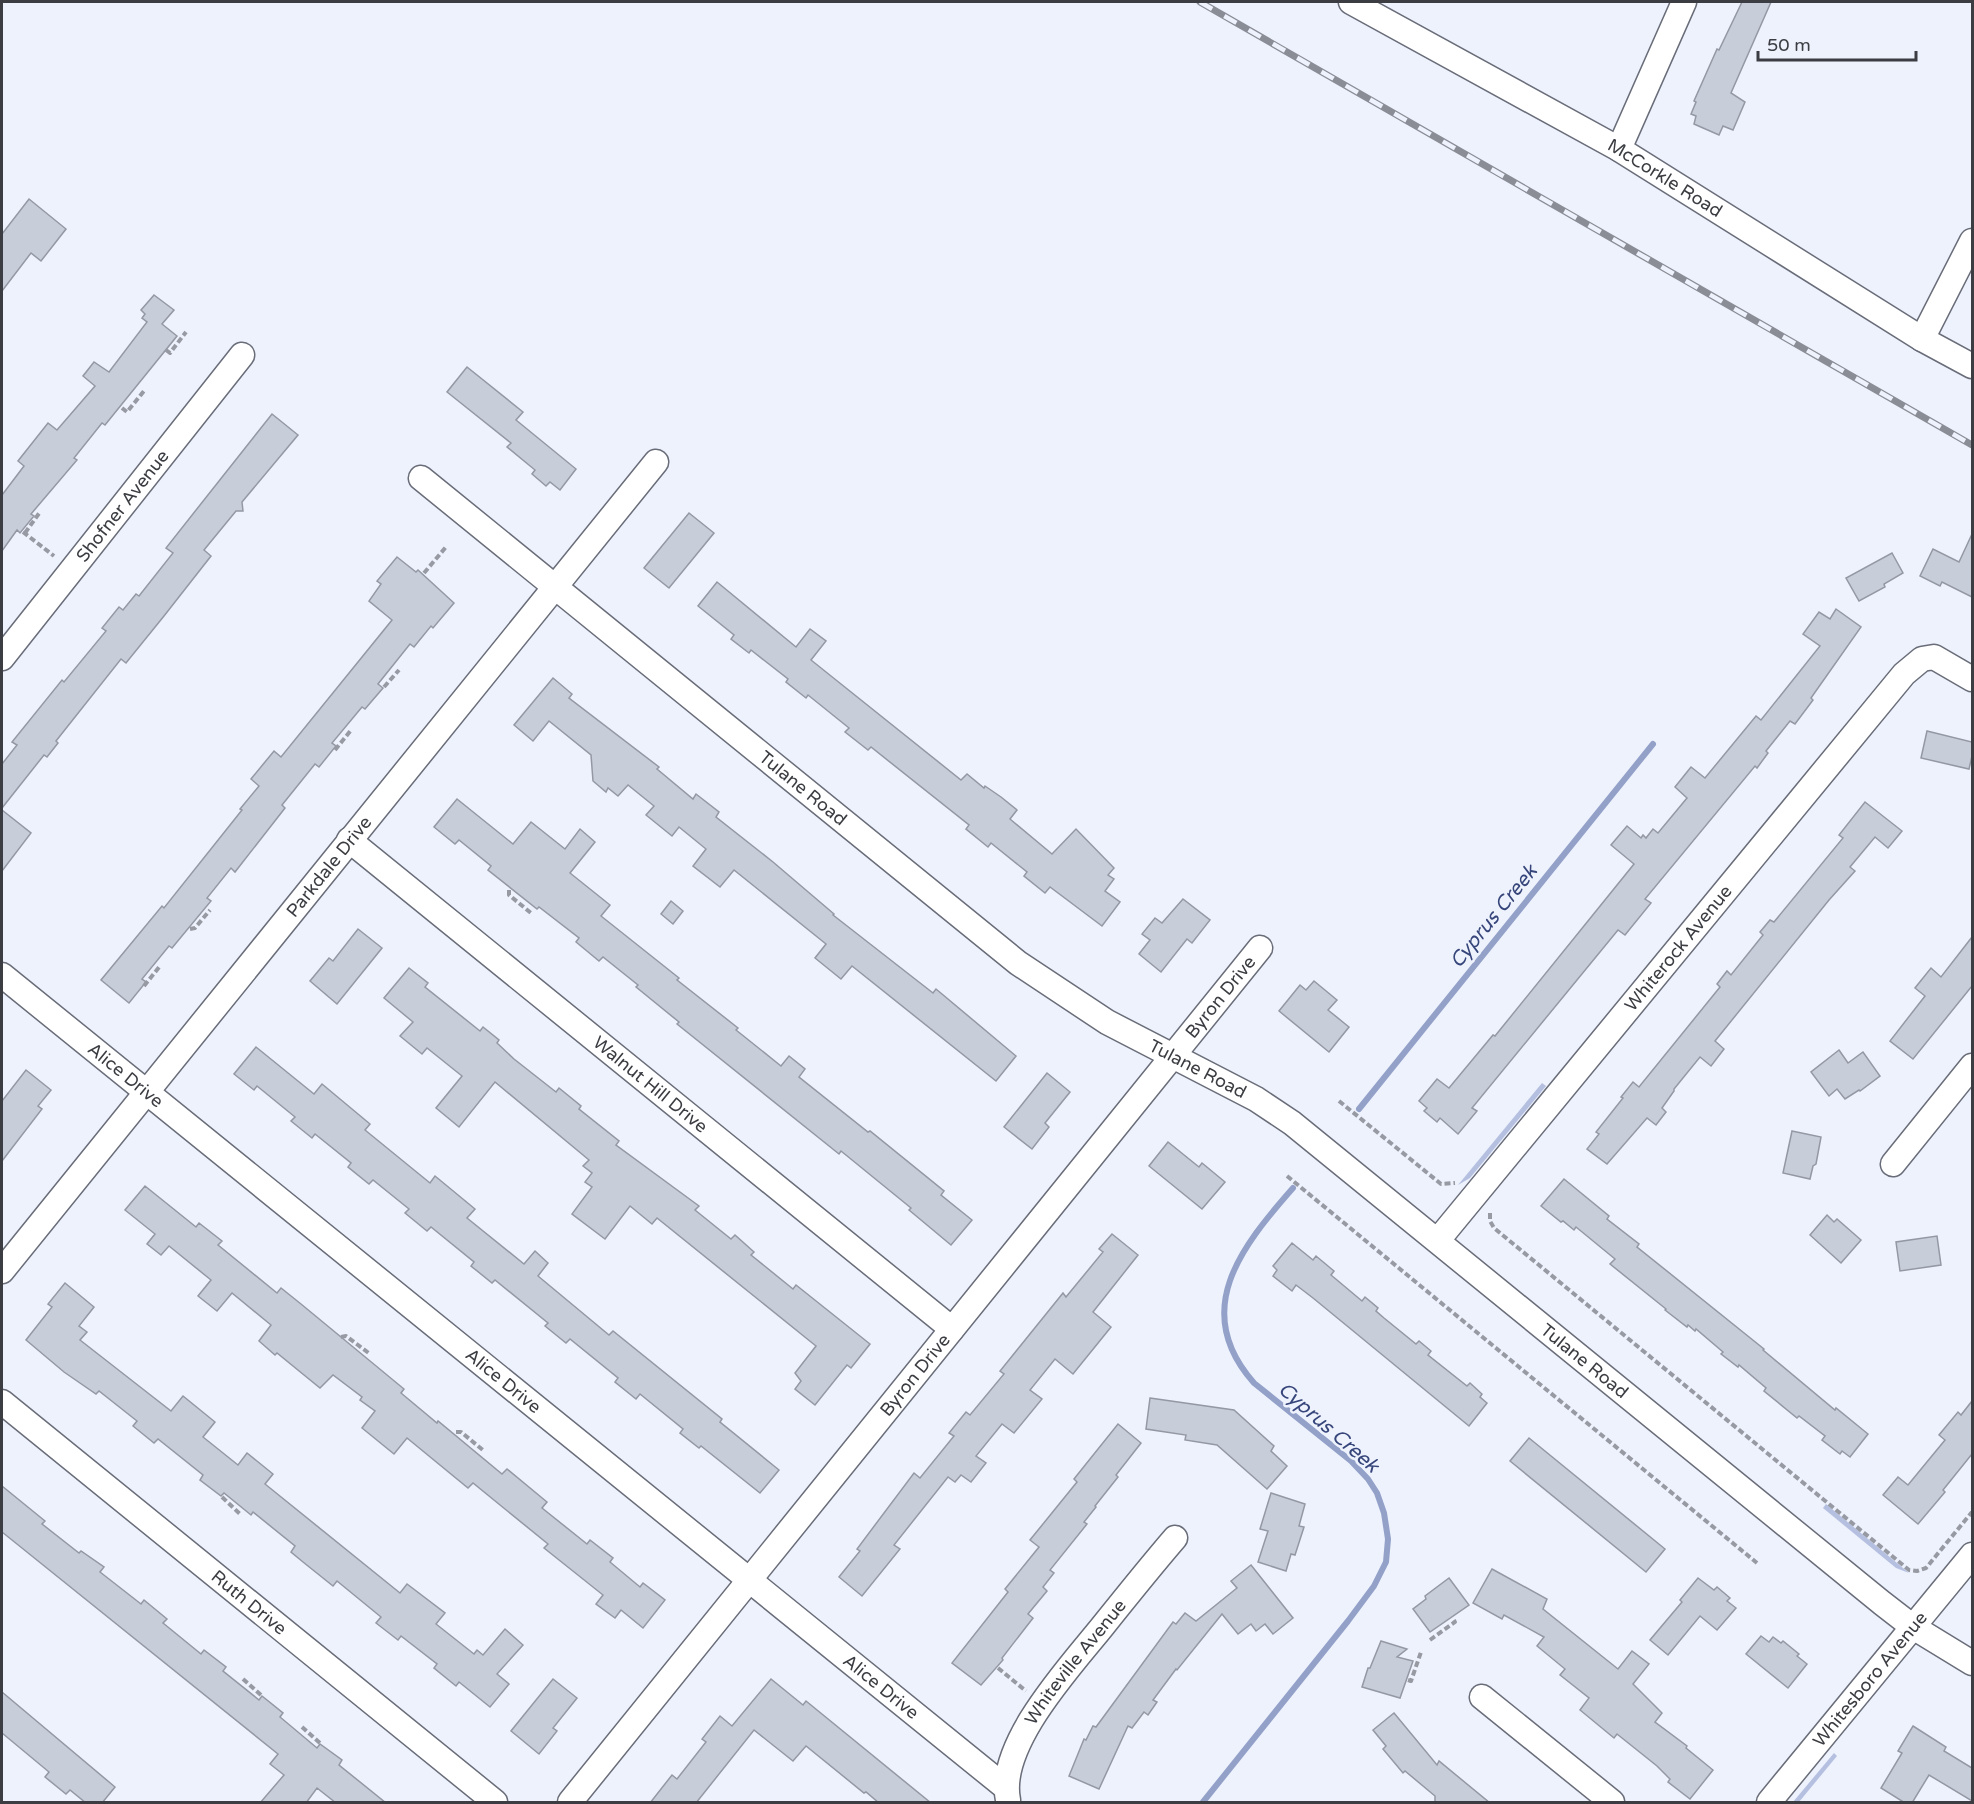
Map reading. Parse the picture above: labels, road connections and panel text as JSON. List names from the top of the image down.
{
  "streets": {
    "street": [
      "McCorkle Road",
      "Shofner Avenue",
      "Tulane Road",
      "Parkdale Drive",
      "Whiterock Avenue",
      "Byron Drive",
      "Alice Drive",
      "Walnut Hill Drive",
      "Ruth Drive",
      "Whiteville Avenue",
      "Whitesboro Avenue"
    ]
  },
  "crossings": [
    ["Tulane Road", "Parkdale Drive"],
    ["Tulane Road", "Whiterock Avenue"],
    ["Tulane Road", "Byron Drive"],
    ["Tulane Road", "Whitesboro Avenue"],
    ["Parkdale Drive", "Alice Drive"],
    ["Parkdale Drive", "Walnut Hill Drive"],
    ["Byron Drive", "Alice Drive"],
    ["Byron Drive", "Walnut Hill Drive"],
    ["Alice Drive", "Whiteville Avenue"]
  ],
  "water": ["Cyprus Creek"],
  "scale_bar": "50 m"
}
